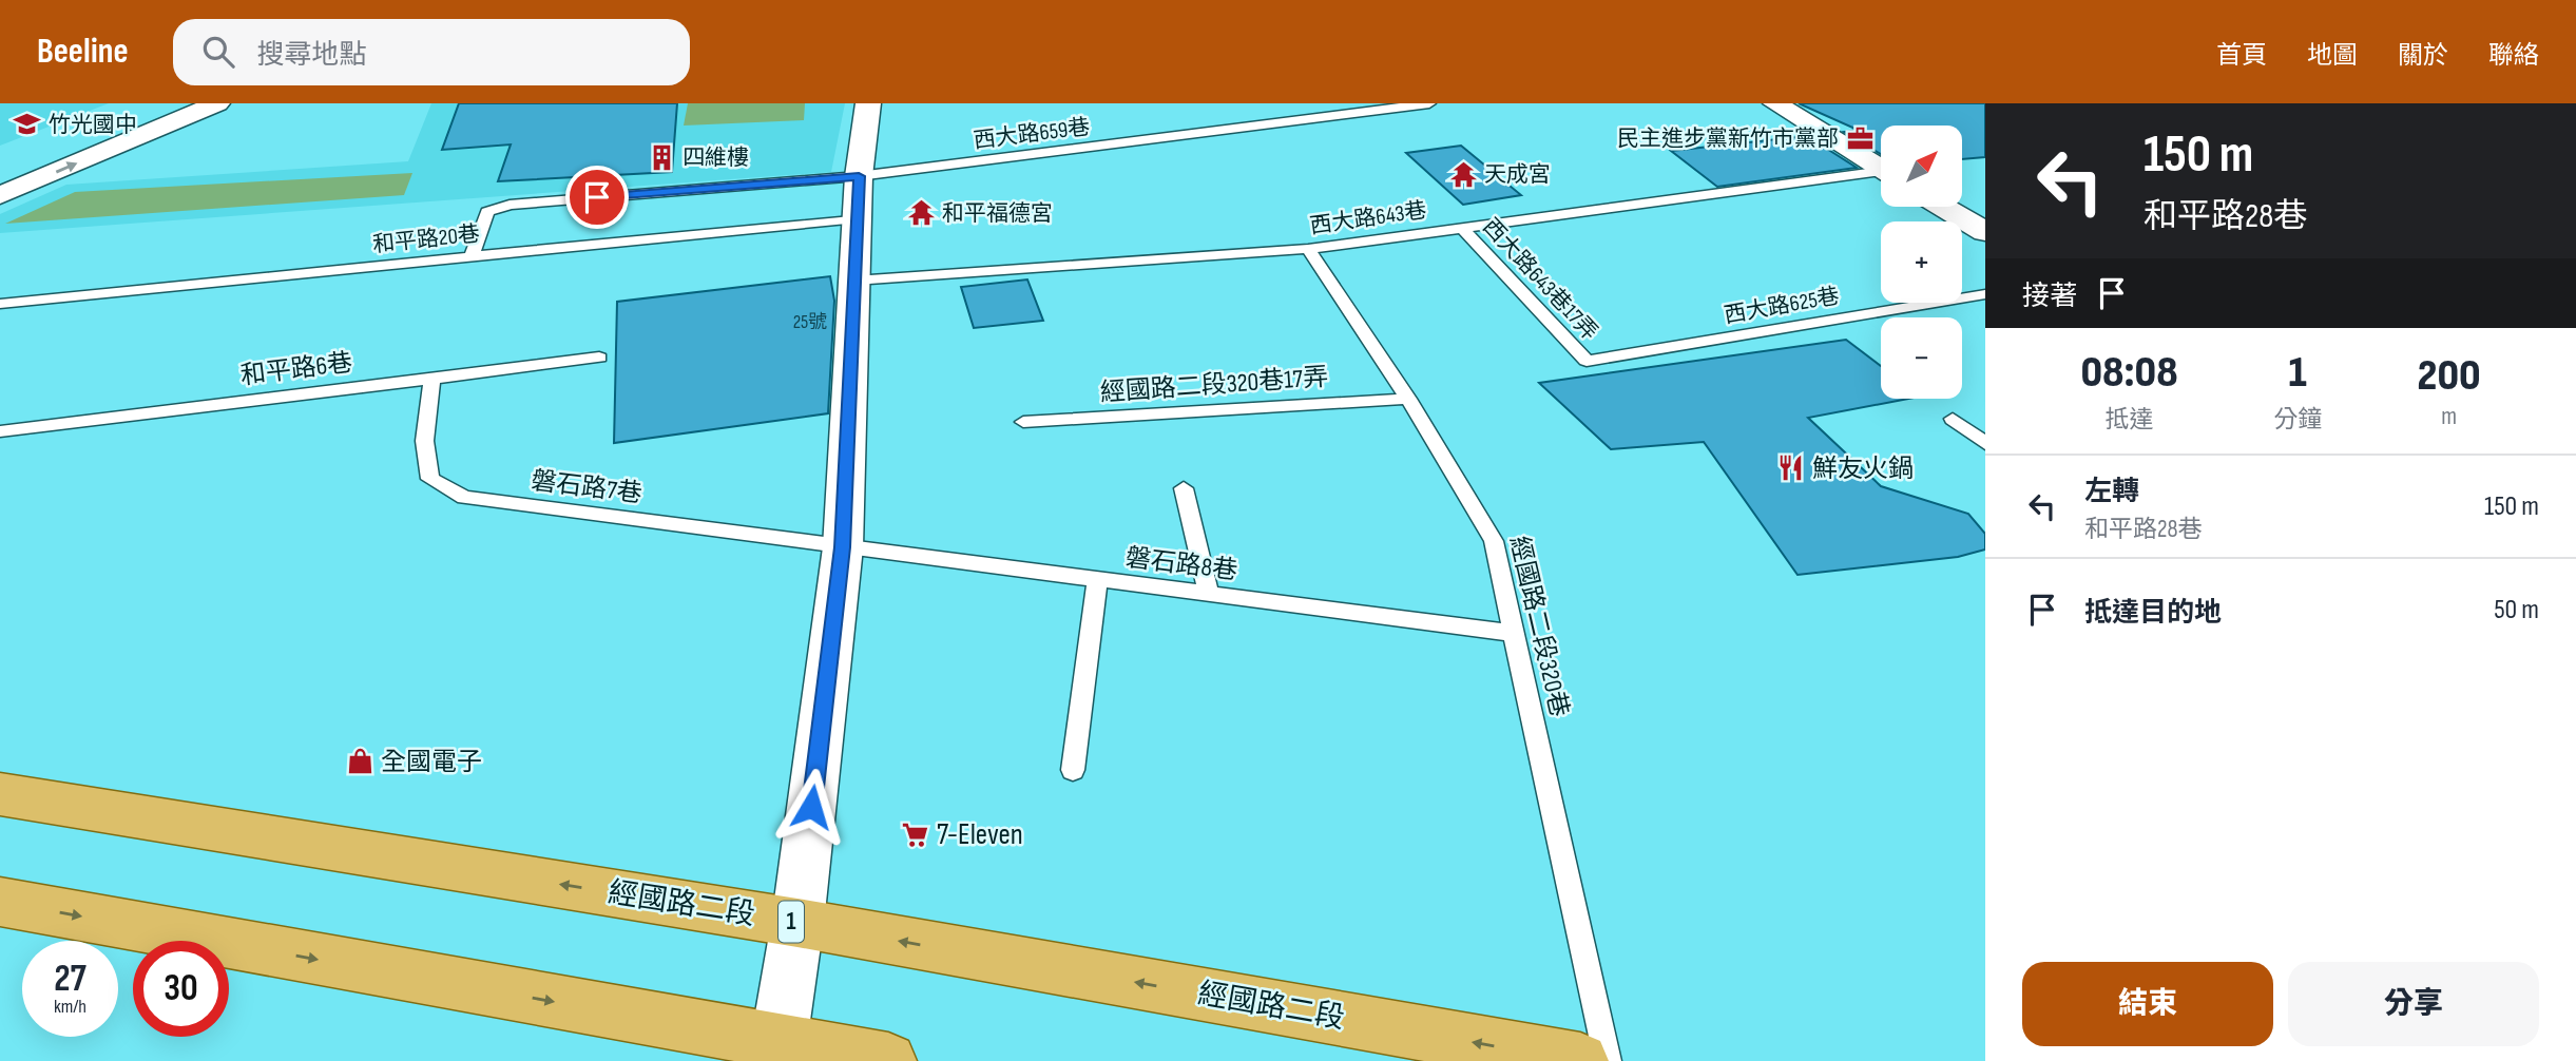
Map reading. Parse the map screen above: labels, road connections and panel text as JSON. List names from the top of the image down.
{
  "streets": {
    "main road": ["經國路二段", "1"],
    "lane": [
      "西大路659巷",
      "西大路643巷",
      "和平路20巷",
      "西大路643巷17弄",
      "西大路625巷",
      "和平路6巷",
      "經國路二段320巷17弄",
      "磐石路7巷",
      "磐石路8巷",
      "經國路二段320巷"
    ]
  },
  "crossings": [
    ["西大路659巷", "和平路20巷"],
    ["西大路643巷", "西大路643巷17弄"],
    ["西大路643巷", "經國路二段320巷"],
    ["西大路643巷17弄", "西大路625巷"],
    ["和平路6巷", "磐石路7巷"],
    ["經國路二段320巷17弄", "經國路二段320巷"],
    ["磐石路7巷", "磐石路8巷"],
    ["磐石路8巷", "經國路二段320巷"]
  ],
  "places": {
    "school or university": ["竹光國中"],
    "office": ["民主進步黨新竹市黨部"],
    "building": ["四維樓"],
    "temple": ["天成宮", "和平福德宮"],
    "restaurant": ["鮮友火鍋"],
    "shop": ["全國電子"],
    "supermarket": ["7-Eleven"]
  },
  "house_numbers": ["25號"],
  "north": "top right",
  "page": {
    "header": "Beeline",
    "search": "搜尋地點",
    "nav": [
      "首頁",
      "地圖",
      "關於",
      "聯絡"
    ],
    "turn": ["150 m", "和平路28巷"],
    "map_buttons": ["+", "−"],
    "then": "接著",
    "eta": [
      "08:08",
      "抵達",
      "1",
      "分鐘",
      "200",
      "m"
    ],
    "list": [
      {
        "name": "左轉",
        "note": "和平路28巷",
        "value": "150 m"
      },
      {
        "name": "抵達目的地",
        "value": "50 m"
      }
    ],
    "speed": "27 km/h",
    "limit": "30",
    "buttons": ["結束", "分享"]
  }
}
